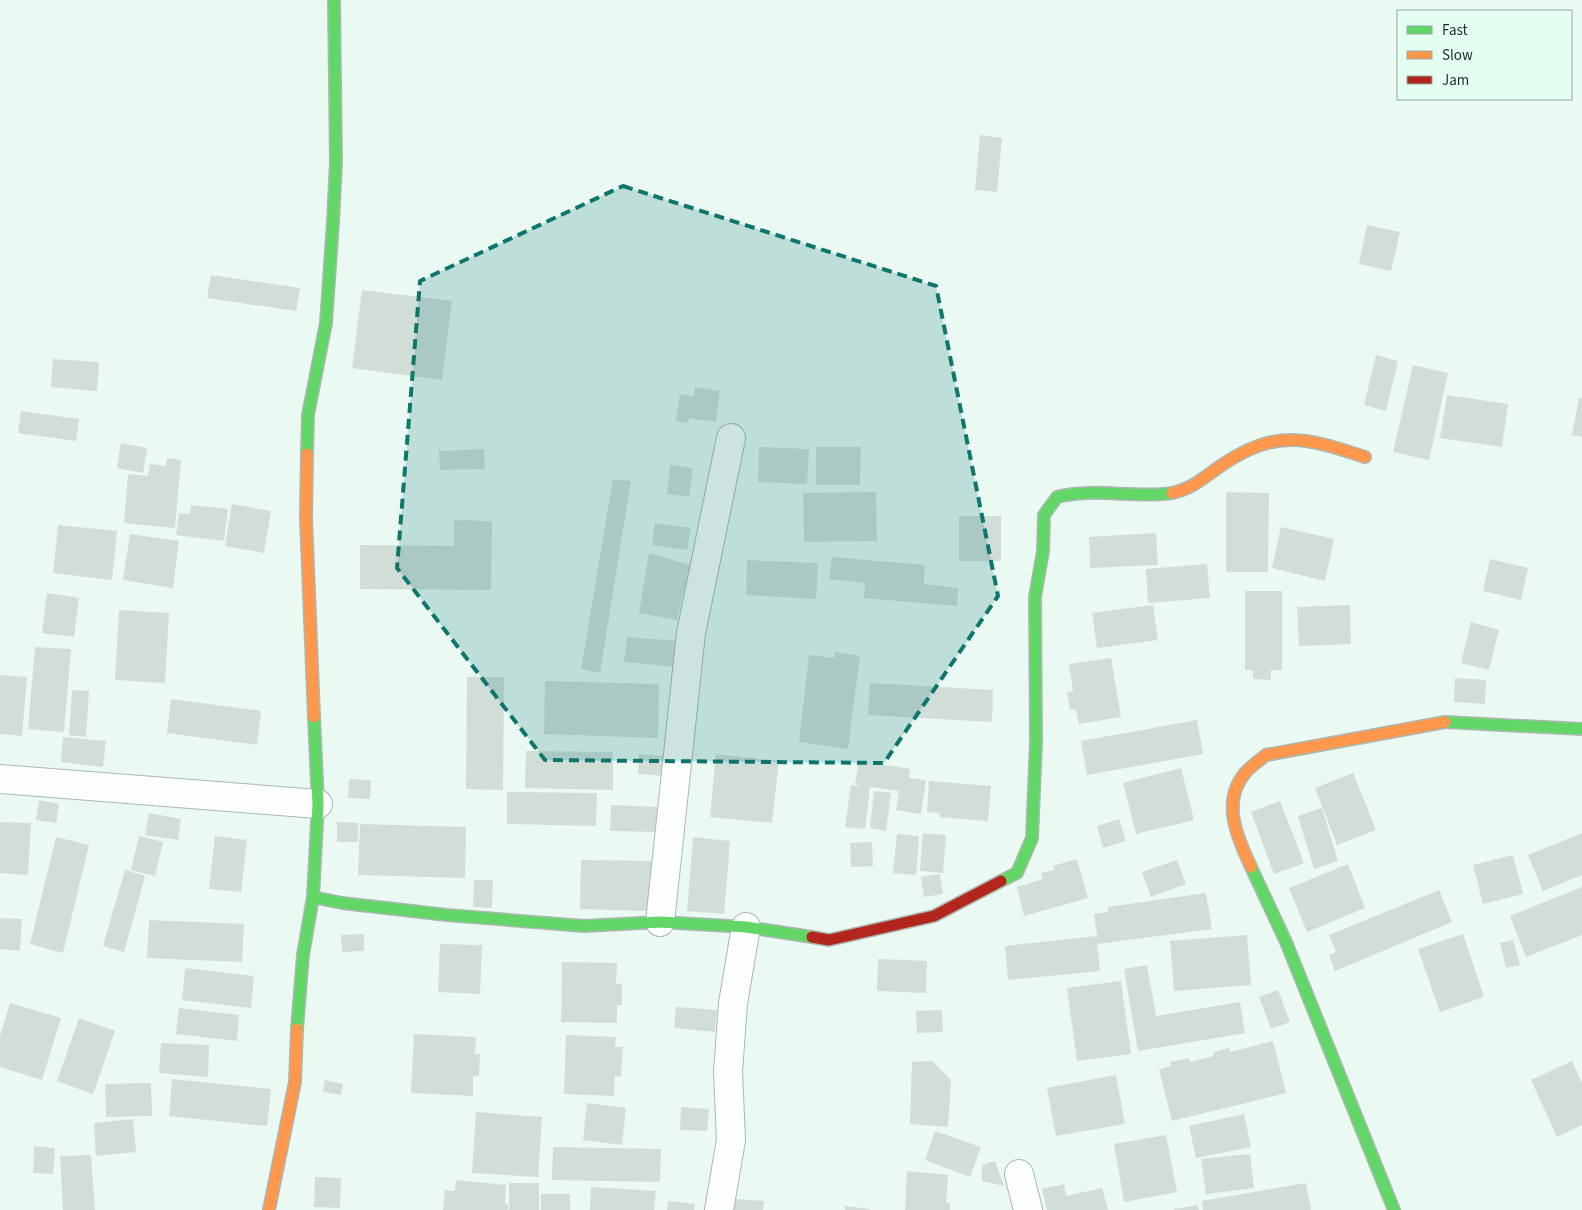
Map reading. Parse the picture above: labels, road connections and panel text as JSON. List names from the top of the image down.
{
  "legend": ["Fast", "Slow", "Jam"]
}
